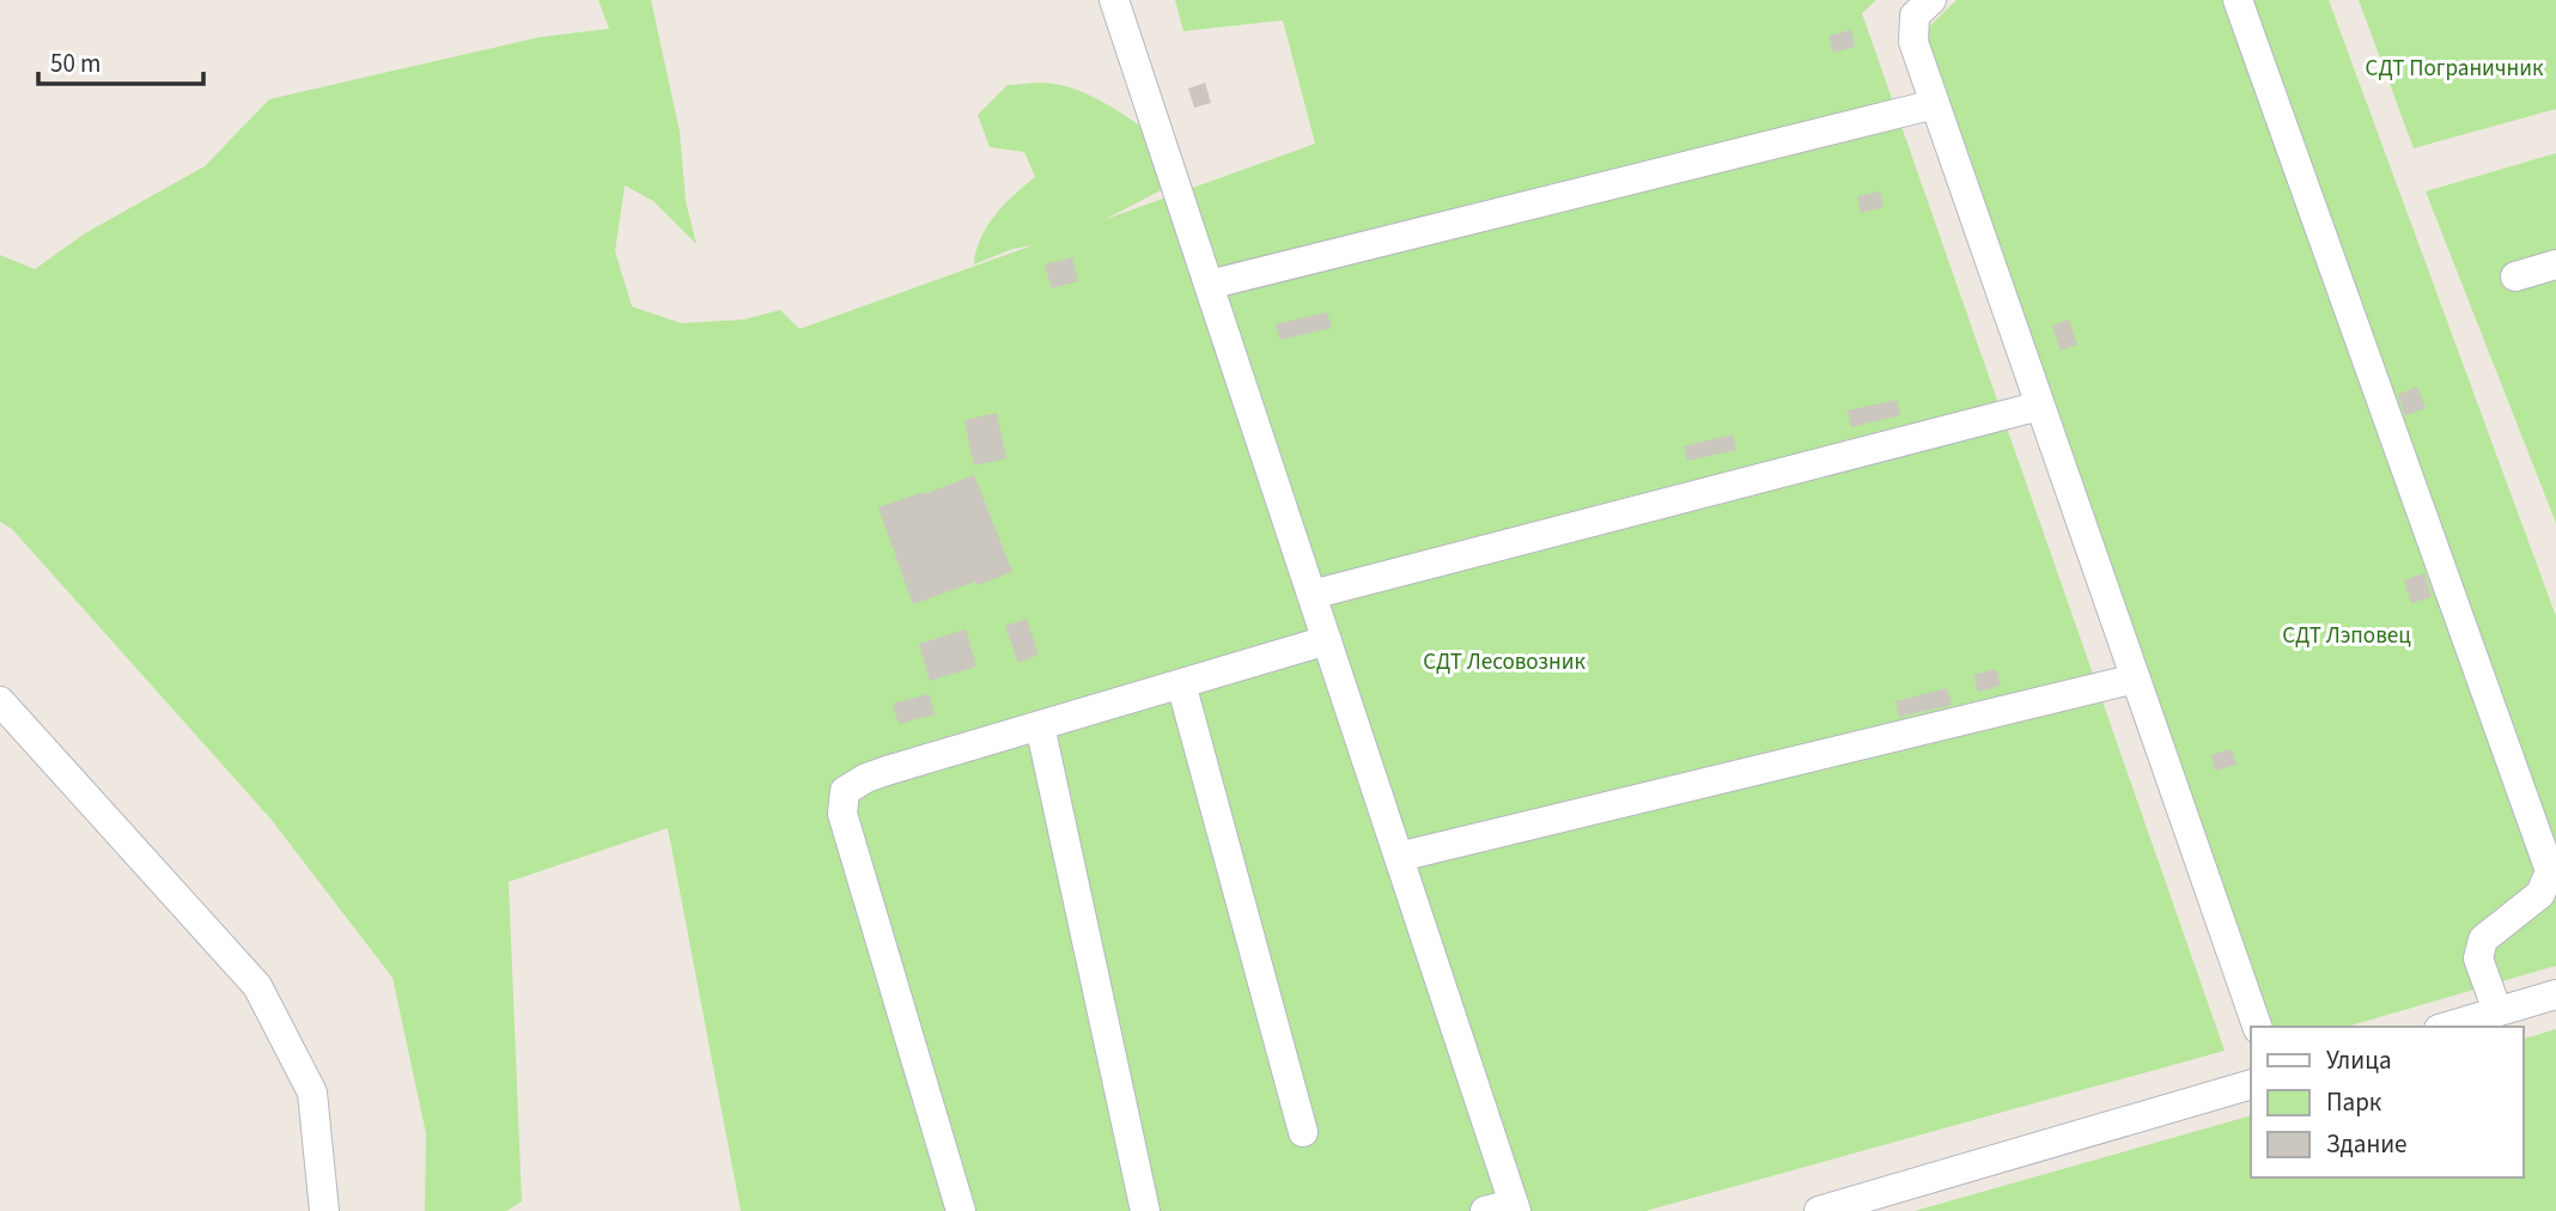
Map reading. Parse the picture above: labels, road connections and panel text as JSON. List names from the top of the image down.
{
  "parks": ["СДТ Пограничник", "СДТ Лэповец", "СДТ Лесовозник"],
  "legend": ["Улица", "Парк", "Здание"],
  "scale_bar": "50 m"
}
